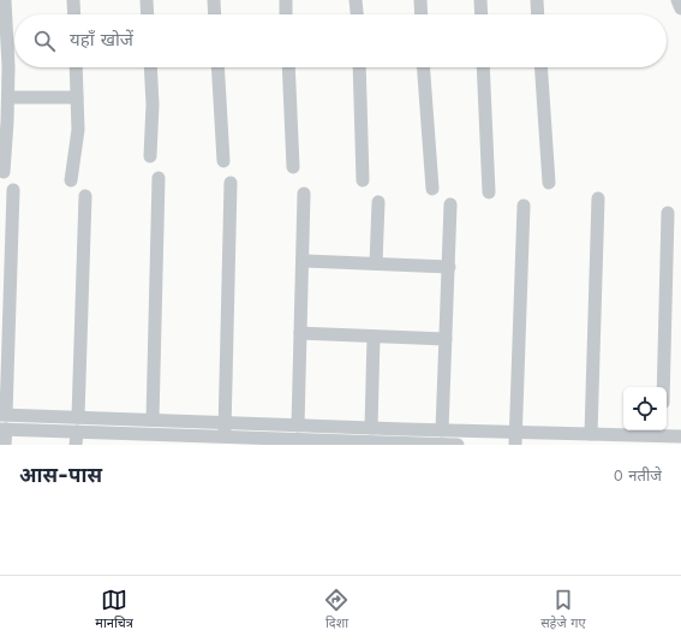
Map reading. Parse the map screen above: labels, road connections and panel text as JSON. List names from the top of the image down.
{
  "page": {
    "search": "यहाँ खोजें",
    "heading": ["आस-पास", "0 नतीजे"],
    "nav": ["मानचित्र", "दिशा", "सहेजे गए"]
  }
}
